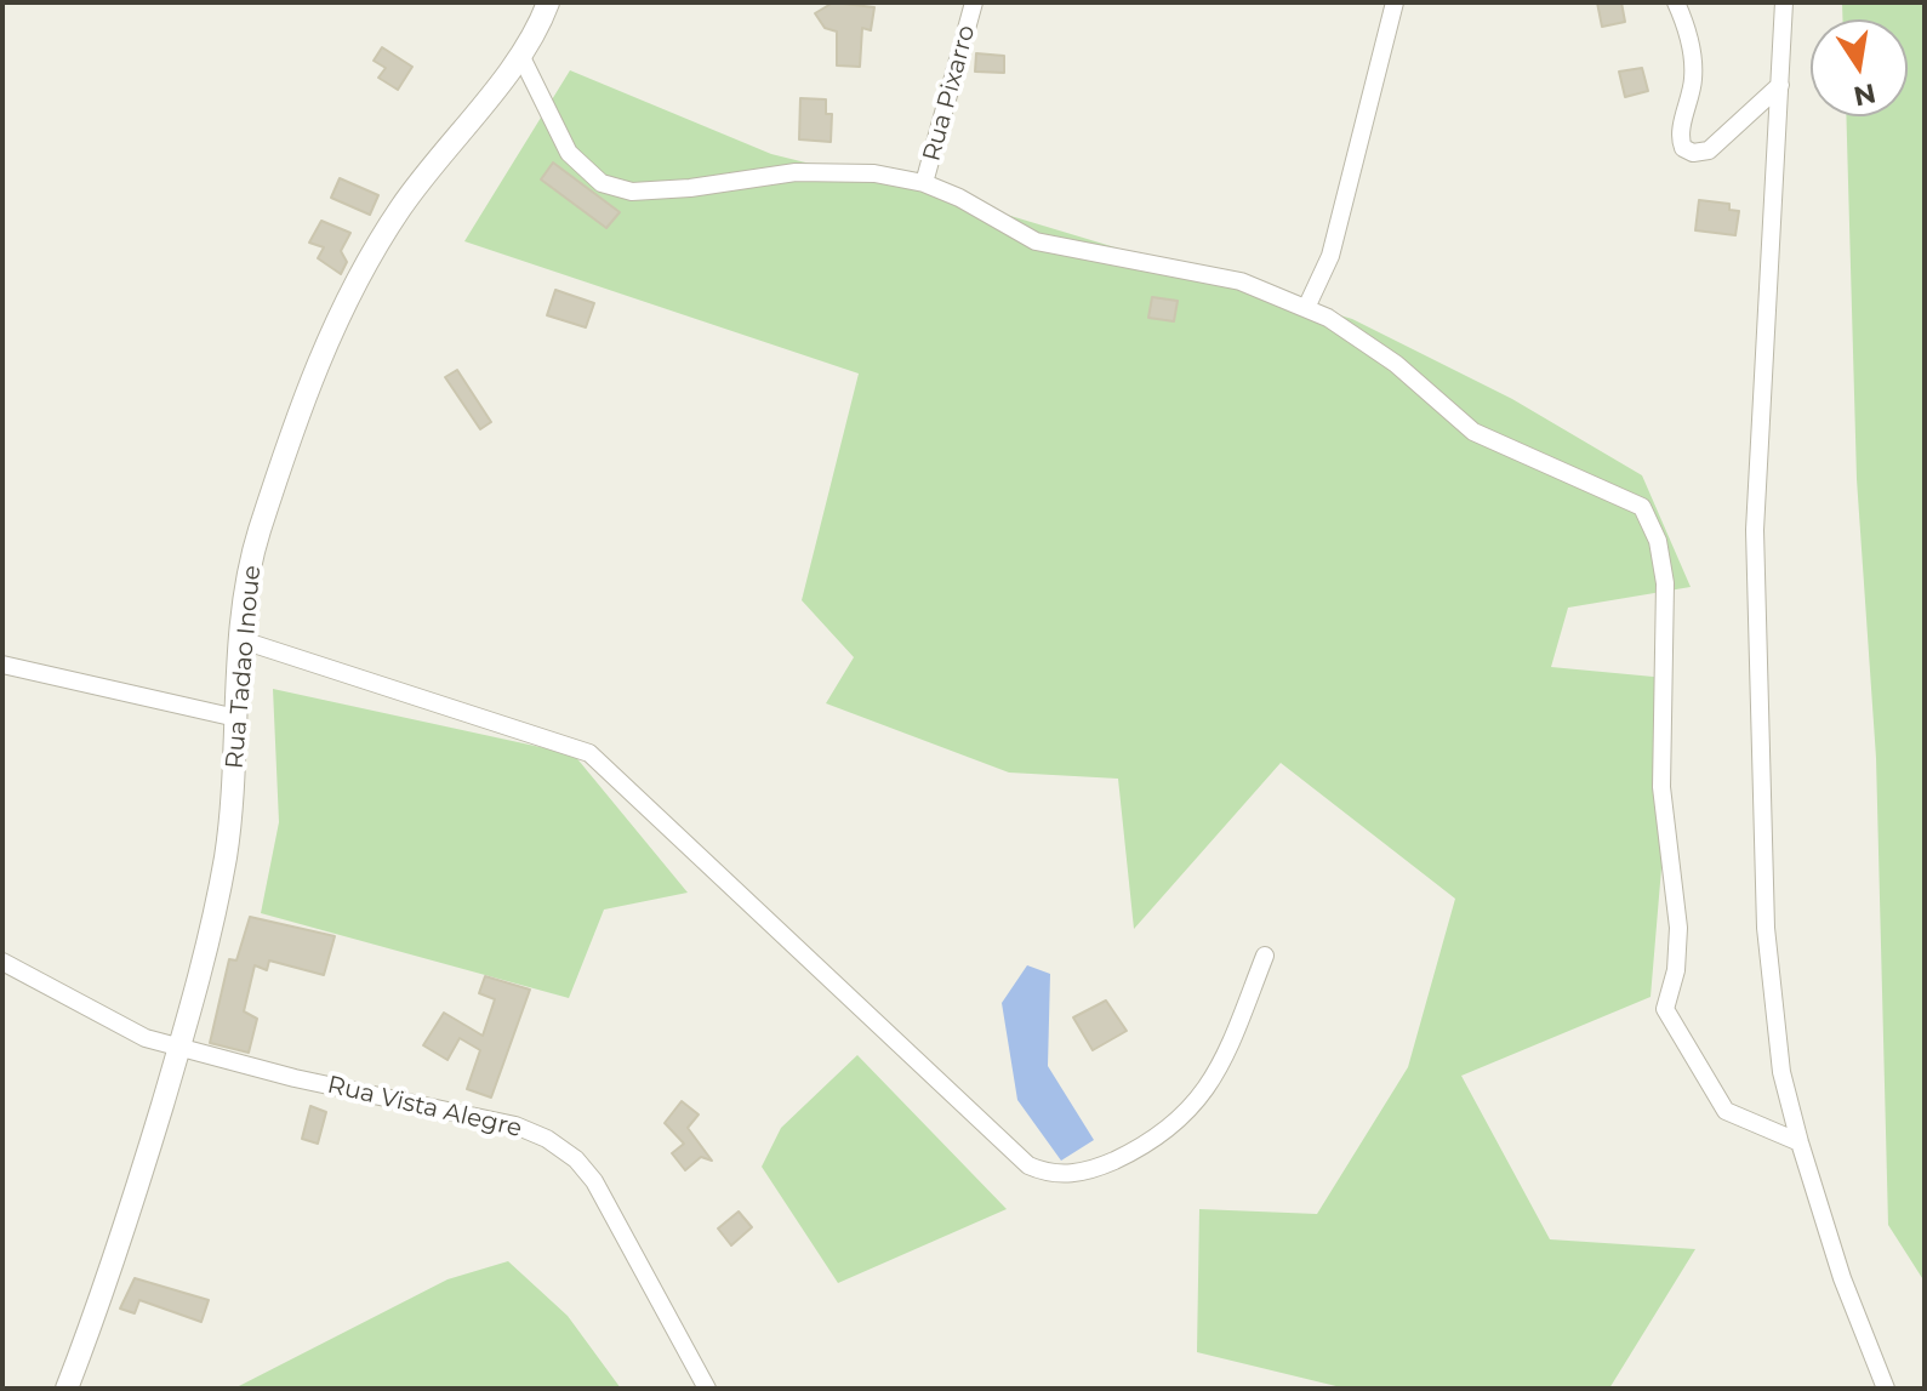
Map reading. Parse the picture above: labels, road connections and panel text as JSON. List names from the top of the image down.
{
  "streets": {
    "street": ["Rua Pixarro", "Rua Tadao Inoue", "Rua Vista Alegre"]
  },
  "crossings": [
    ["Rua Tadao Inoue", "Rua Vista Alegre"]
  ],
  "north": "bottom"
}
